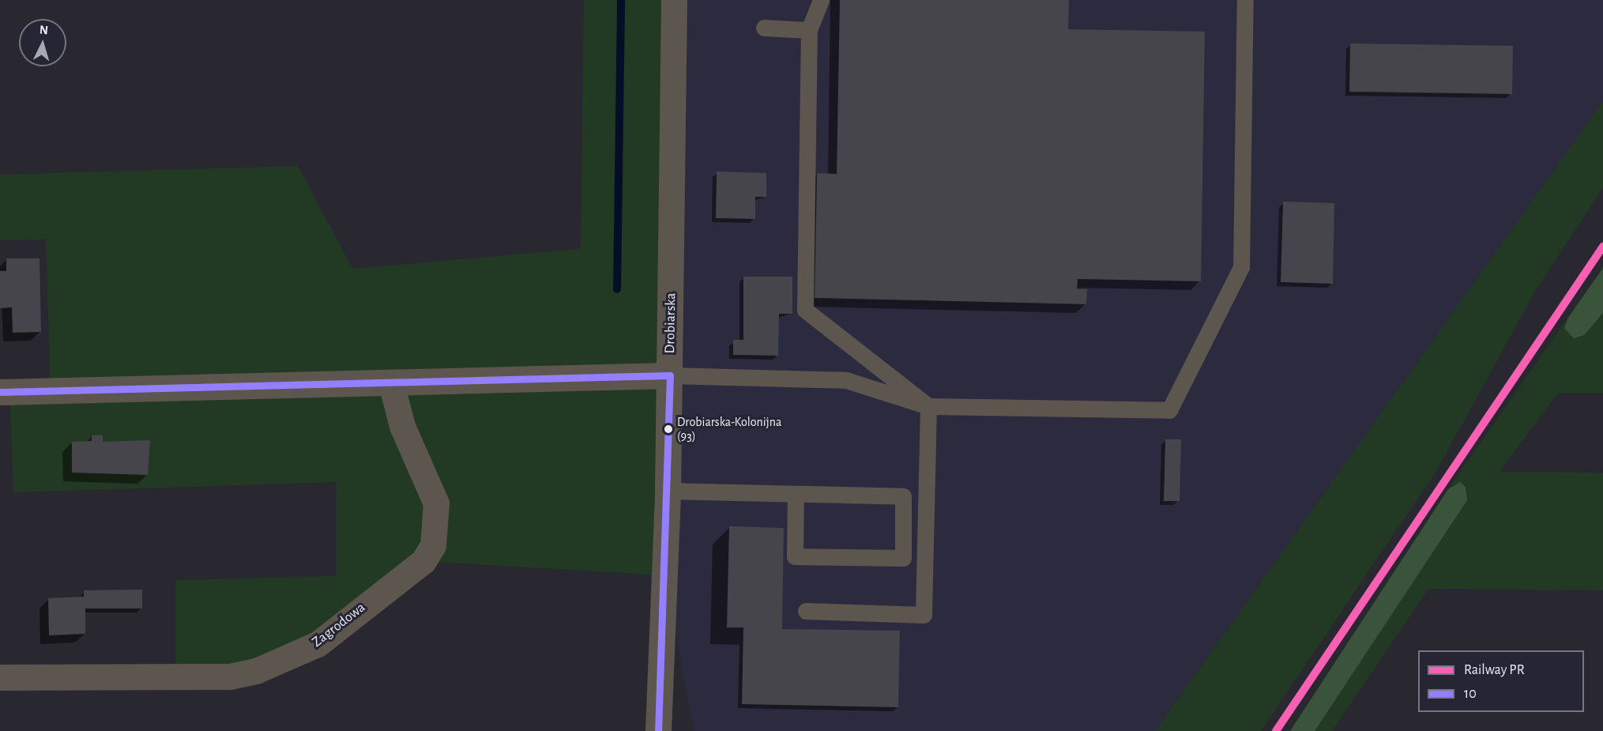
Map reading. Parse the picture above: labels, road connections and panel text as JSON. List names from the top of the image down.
{
  "streets": {
    "street": ["Drobiarska", "Zagrodowa"]
  },
  "places": ["Drobiarska-Kolonijna (93)"],
  "lines": ["rail line PR", "transit line 10"],
  "legend": ["Railway PR", "10"],
  "north": "top"
}
